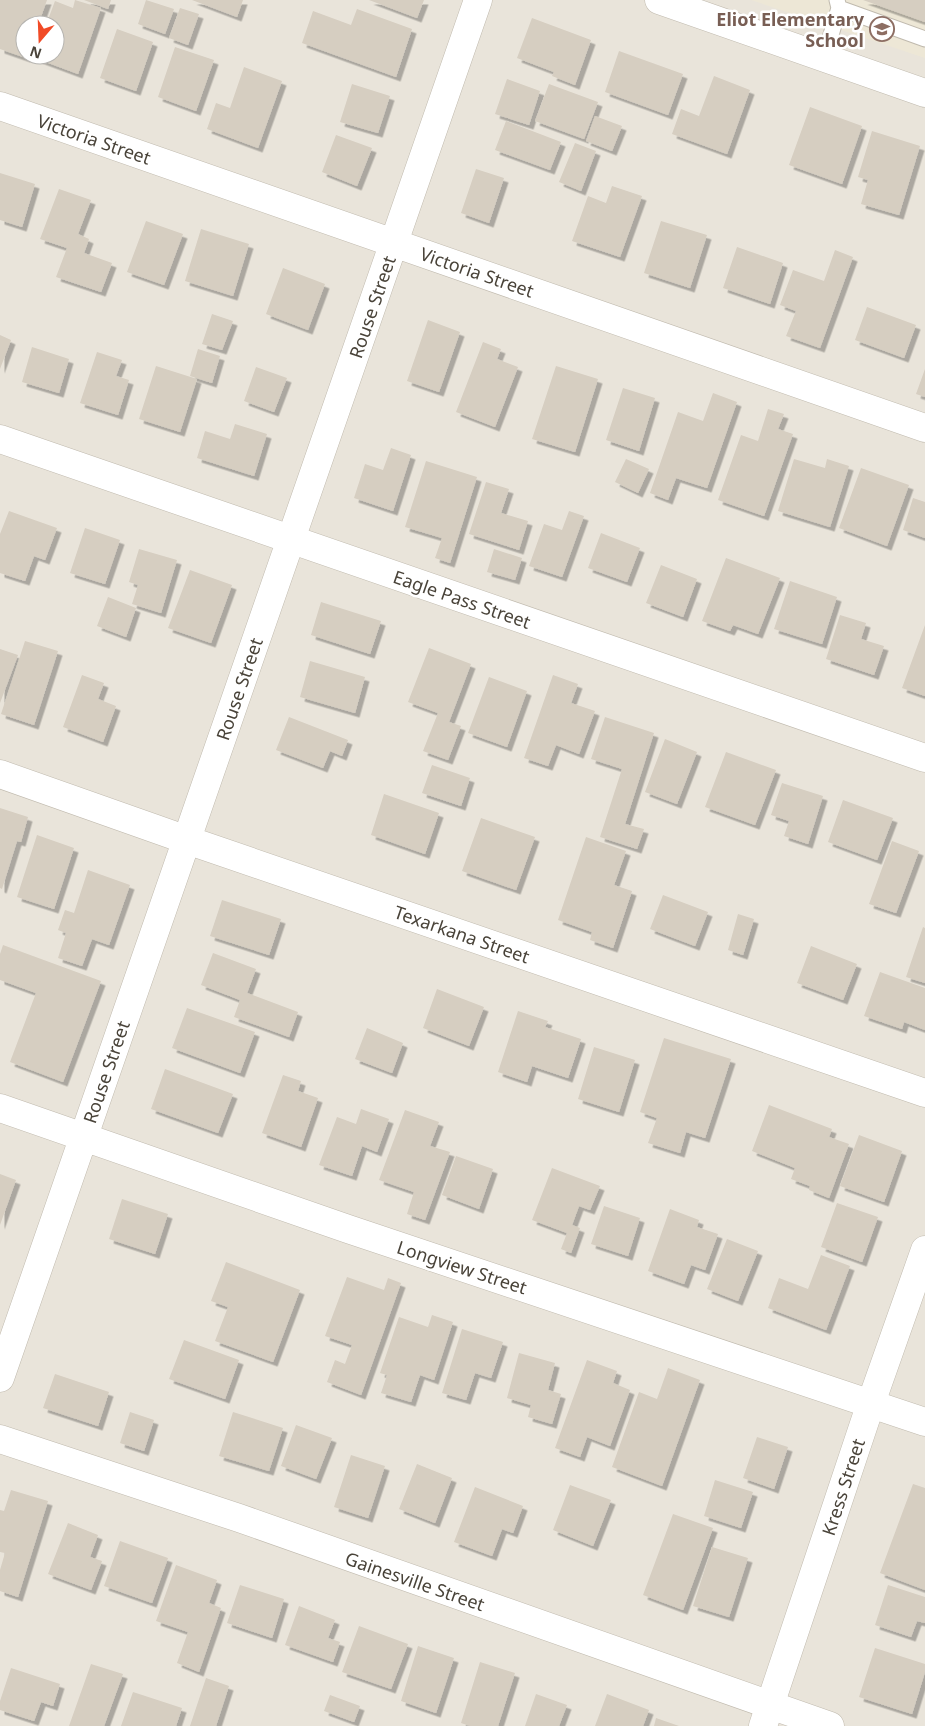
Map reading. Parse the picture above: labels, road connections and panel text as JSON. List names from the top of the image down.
{
  "streets": {
    "street": [
      "Victoria Street",
      "Rouse Street",
      "Eagle Pass Street",
      "Texarkana Street",
      "Longview Street",
      "Kress Street",
      "Gainesville Street"
    ]
  },
  "crossings": [
    ["Victoria Street", "Rouse Street"],
    ["Rouse Street", "Eagle Pass Street"],
    ["Rouse Street", "Texarkana Street"],
    ["Rouse Street", "Longview Street"],
    ["Longview Street", "Kress Street"],
    ["Kress Street", "Gainesville Street"]
  ],
  "places": {
    "school or university": ["Eliot Elementary School"]
  },
  "north": "bottom"
}
